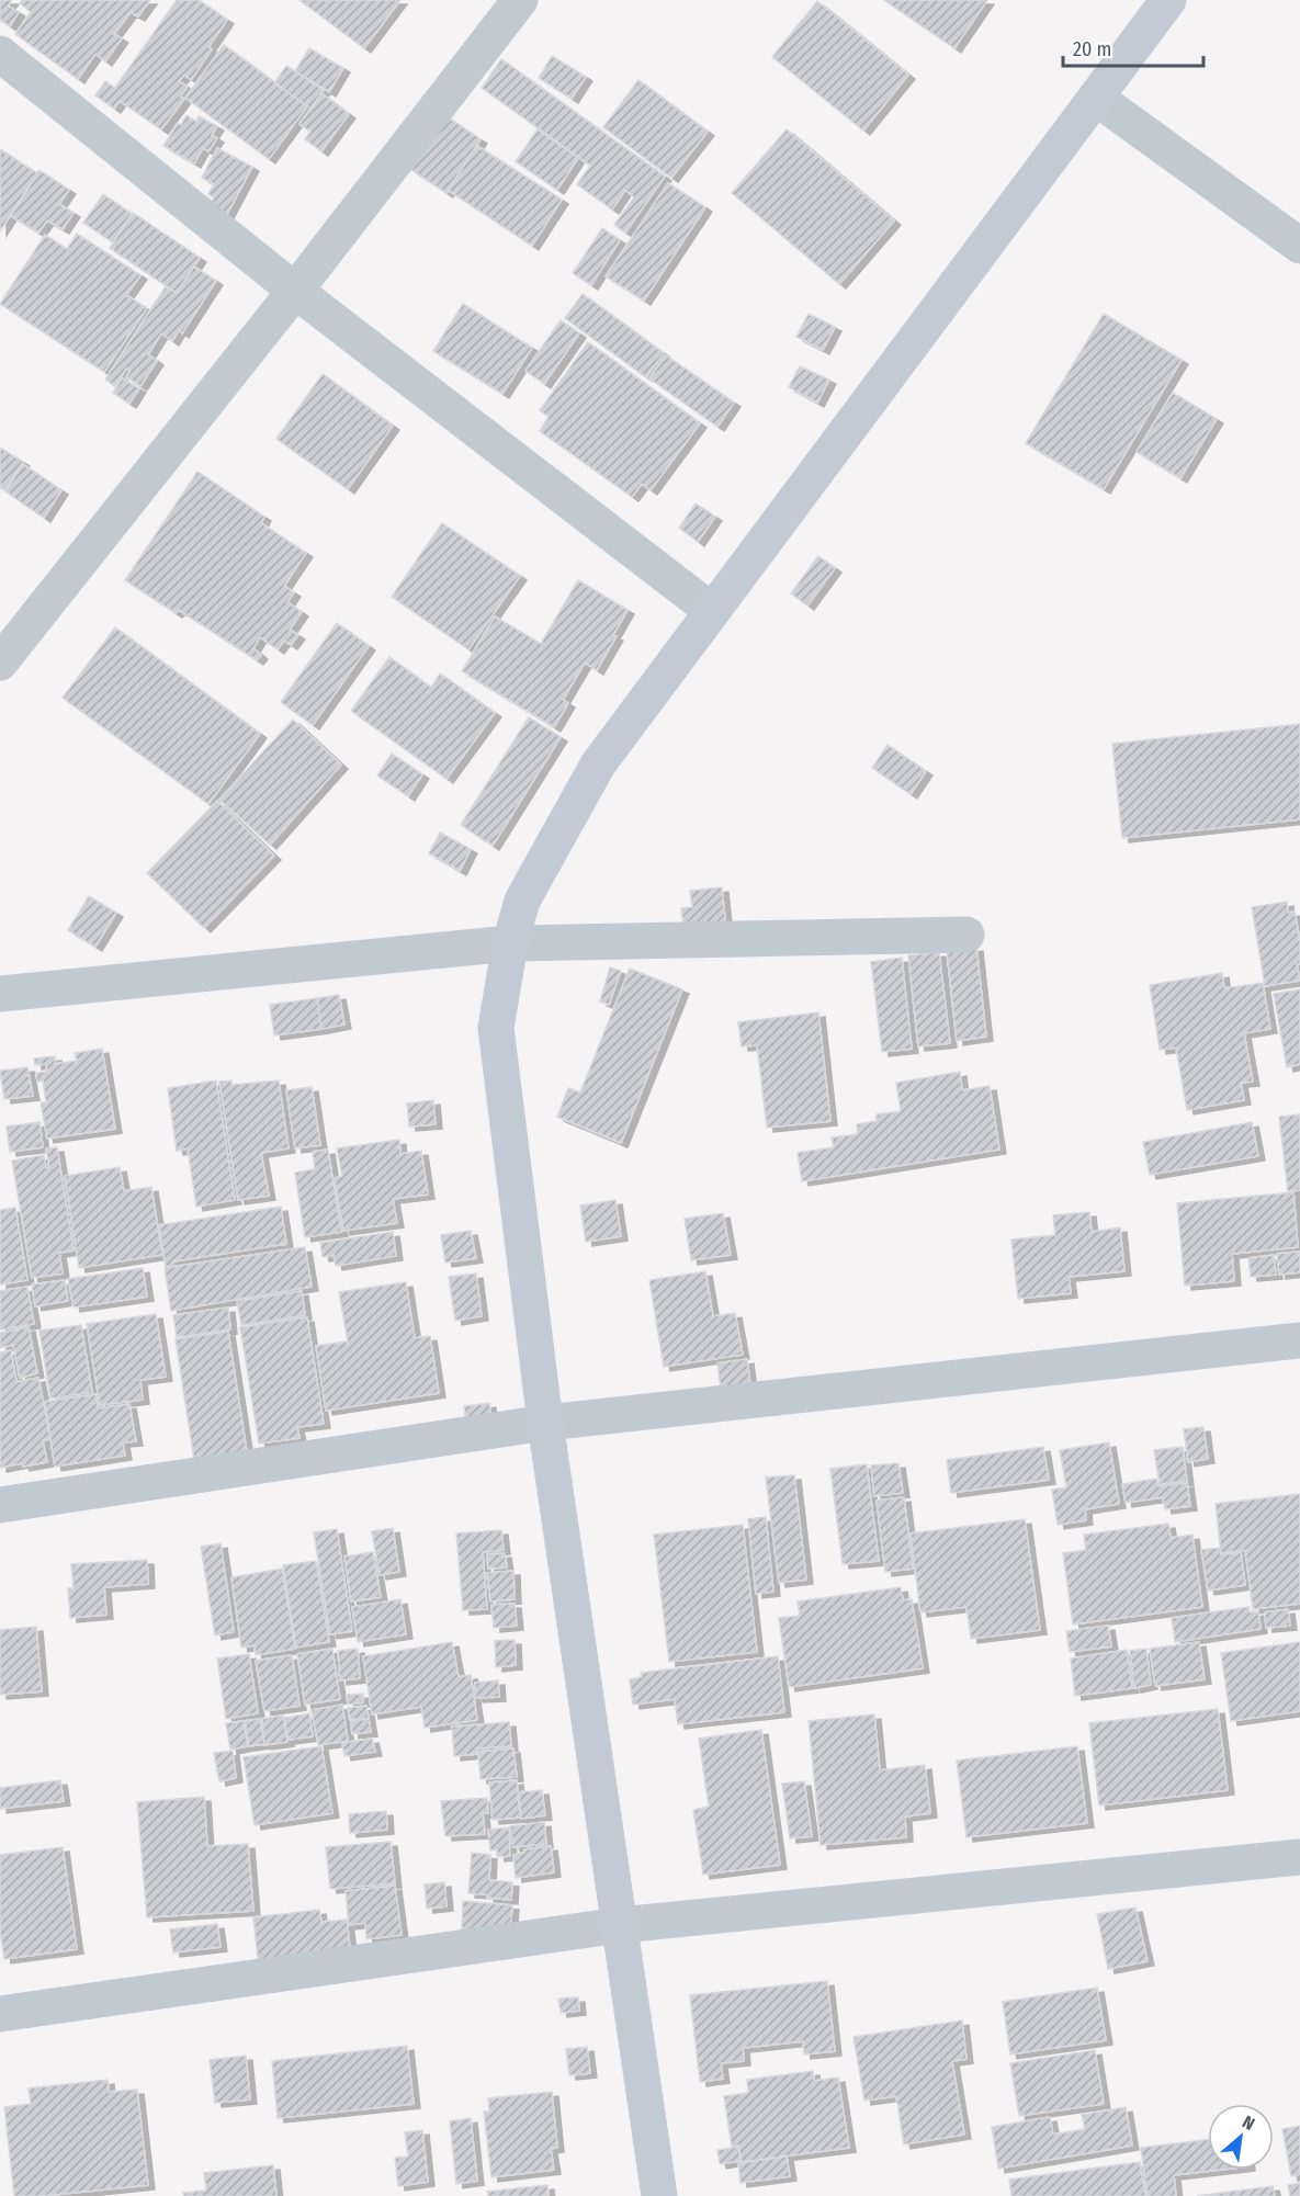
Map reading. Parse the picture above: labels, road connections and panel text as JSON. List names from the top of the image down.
{
  "scale_bar": "20 m",
  "north": "top right"
}
